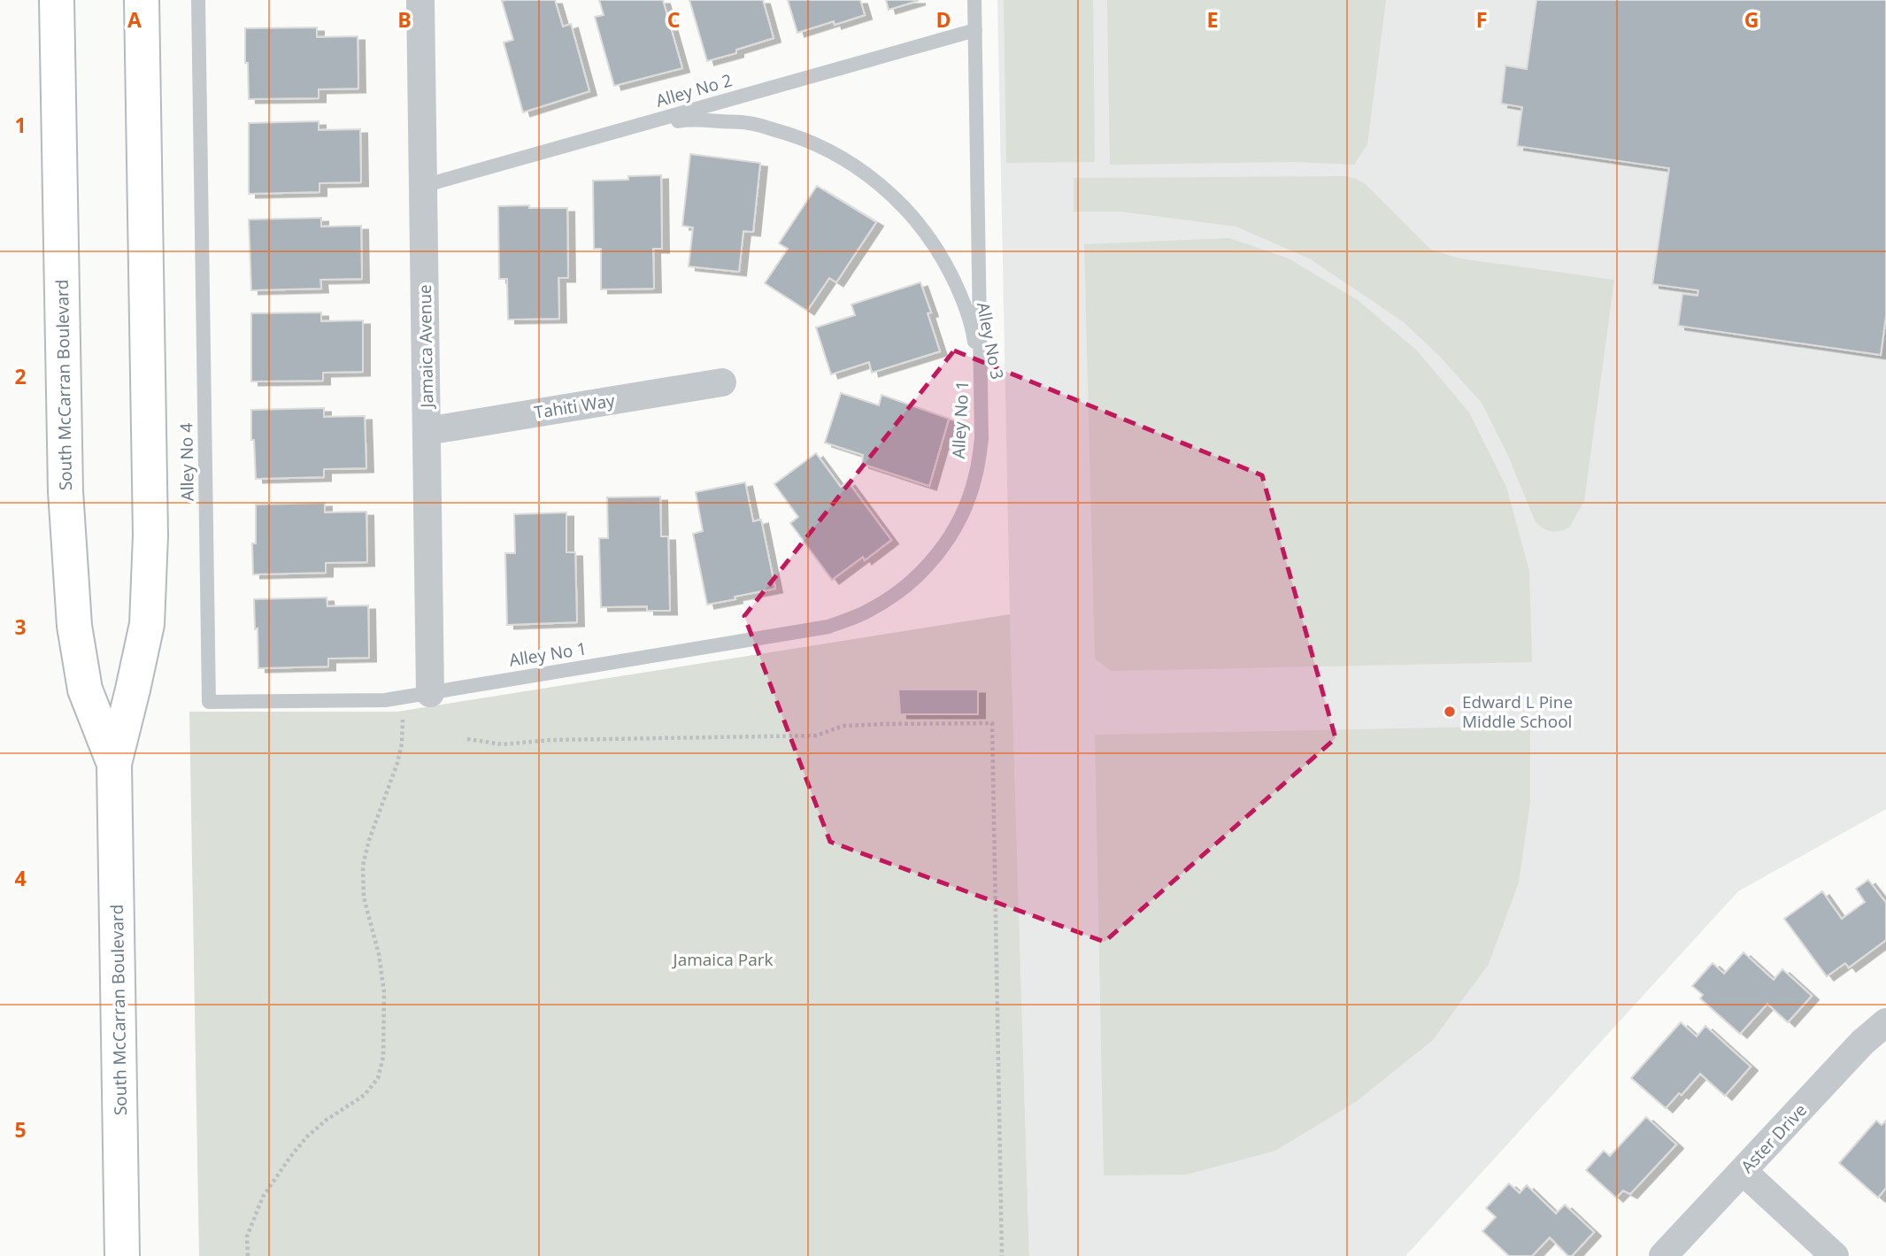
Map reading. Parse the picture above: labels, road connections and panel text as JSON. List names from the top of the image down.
{
  "streets": {
    "main road": ["South McCarran Boulevard"],
    "street": ["Jamaica Avenue", "Tahiti Way", "Aster Drive"],
    "lane": [
      "Alley No 2",
      "Alley No 3",
      "Alley No 1",
      "Alley No 4"
    ]
  },
  "crossings": [
    ["Alley No 2", "Alley No 3"],
    ["Alley No 2", "Jamaica Avenue"],
    ["Alley No 2", "Alley No 1"],
    ["Alley No 3", "Alley No 1"],
    ["Jamaica Avenue", "Tahiti Way"],
    ["Jamaica Avenue", "Alley No 1"],
    ["Jamaica Avenue", "Alley No 4"],
    ["Alley No 1", "Alley No 4"]
  ],
  "parks": ["Jamaica Park"],
  "places": ["Edward L Pine Middle School"],
  "grid": {
    "columns": [
      "A",
      "B",
      "C",
      "D",
      "E",
      "F",
      "G"
    ],
    "rows": [
      "1",
      "2",
      "3",
      "4",
      "5"
    ]
  }
}
